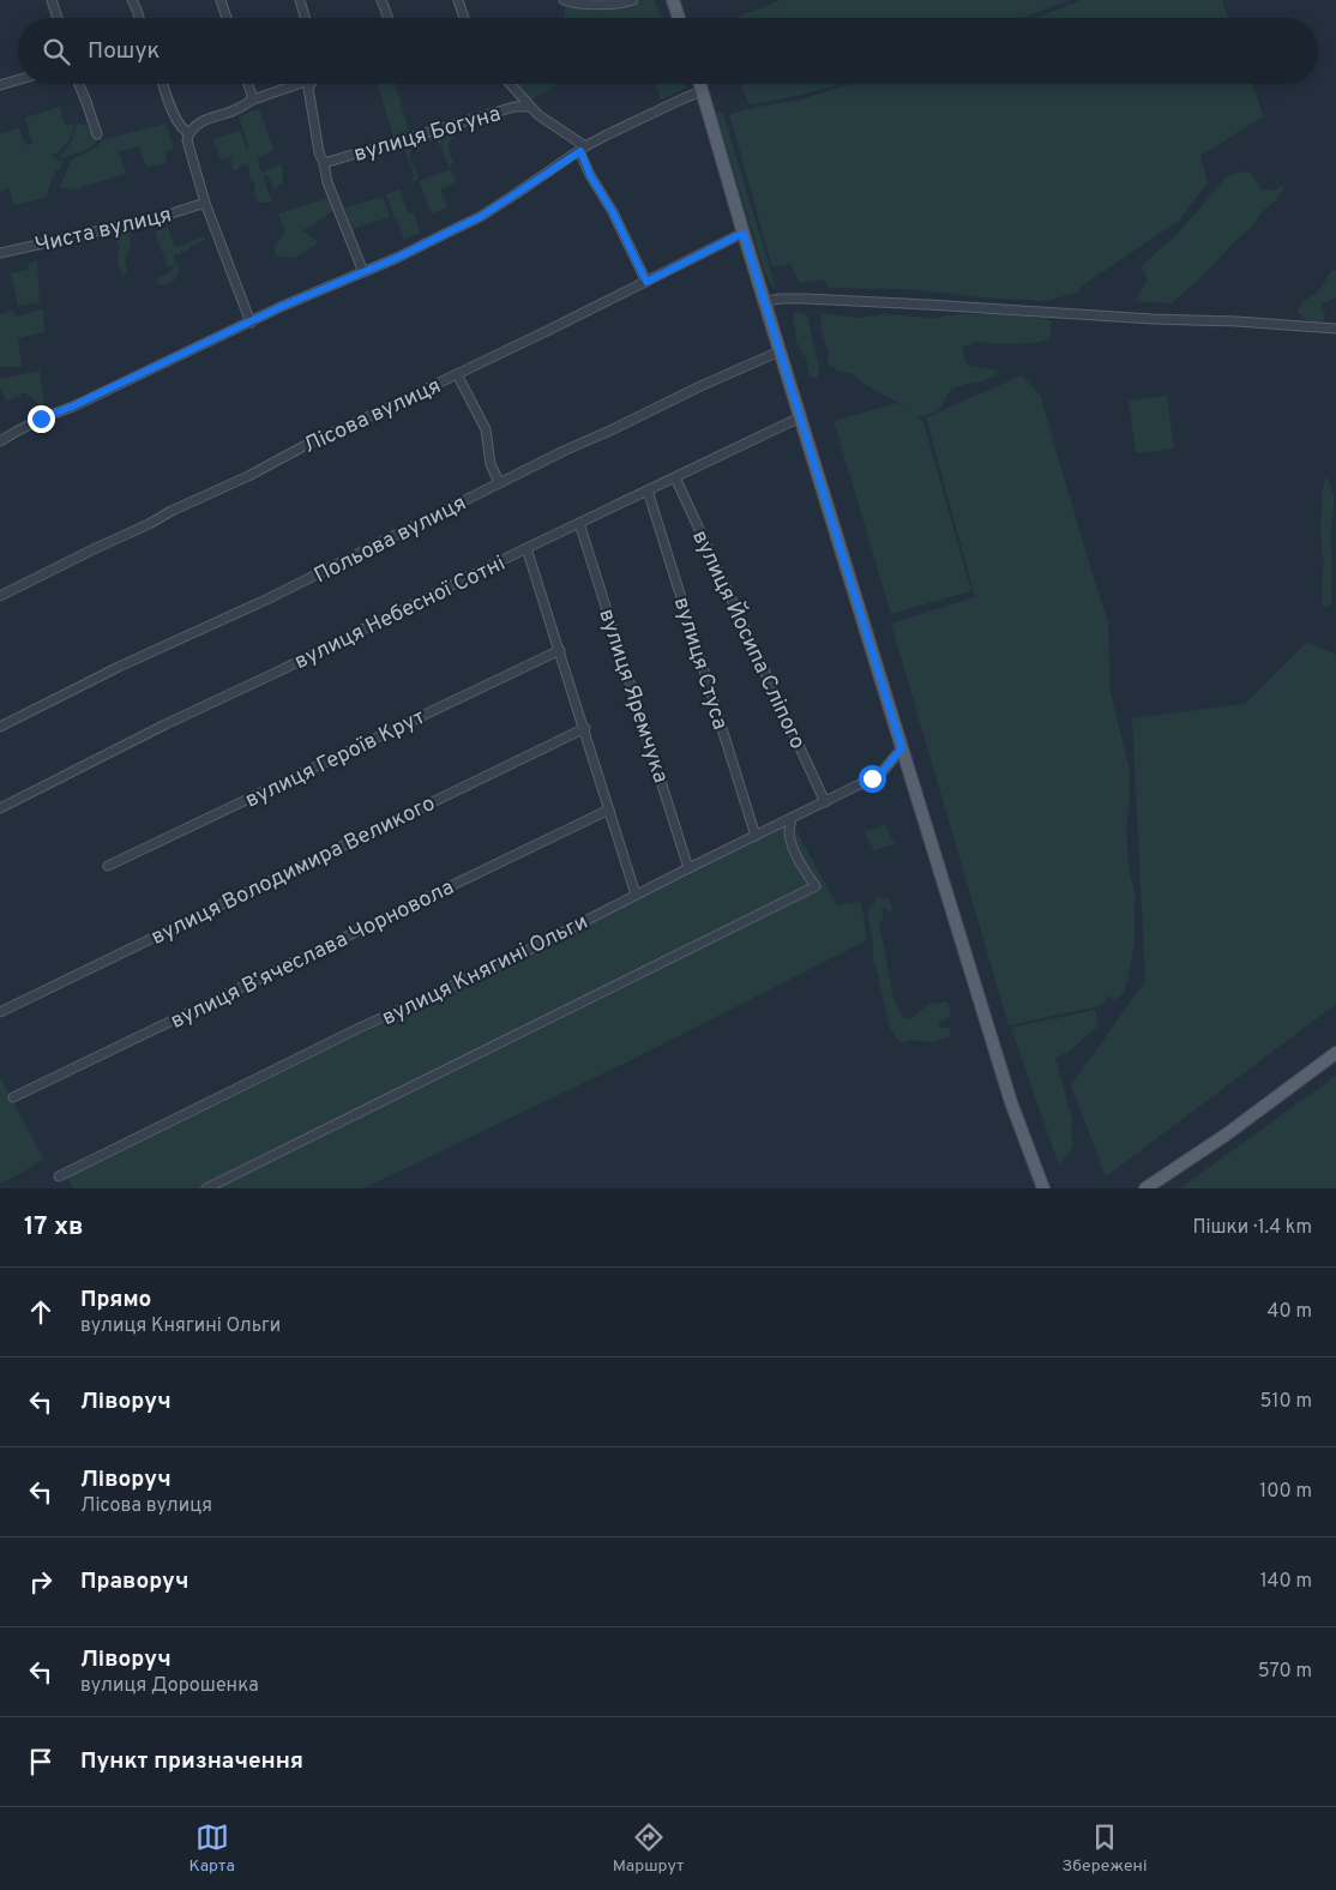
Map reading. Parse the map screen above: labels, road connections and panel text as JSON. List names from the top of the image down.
{
  "streets": {
    "street": [
      "вулиця Богуна",
      "Чиста вулиця",
      "Лісова вулиця",
      "Польова вулиця",
      "вулиця Небесної Сотні",
      "вулиця Йосипа Сліпого",
      "вулиця Стуса",
      "вулиця Яремчука",
      "вулиця Героїв Крут",
      "вулиця Володимира Великого",
      "вулиця Вʼячеслава Чорновола",
      "вулиця Княгині Ольги"
    ]
  },
  "crossings": [
    ["вулиця Небесної Сотні", "вулиця Йосипа Сліпого"],
    ["вулиця Небесної Сотні", "вулиця Стуса"],
    ["вулиця Небесної Сотні", "вулиця Яремчука"],
    ["вулиця Йосипа Сліпого", "вулиця Княгині Ольги"],
    ["вулиця Стуса", "вулиця Княгині Ольги"],
    ["вулиця Яремчука", "вулиця Княгині Ольги"]
  ],
  "page": {
    "search": "Пошук",
    "heading": ["17 хв", "Пішки · 1.4 km"],
    "list": [
      ["Прямо", "вулиця Княгині Ольги", "40 m"],
      ["Ліворуч", "510 m"],
      ["Ліворуч", "Лісова вулиця", "100 m"],
      ["Праворуч", "140 m"],
      ["Ліворуч", "вулиця Дорошенка", "570 m"],
      "Пункт призначення"
    ],
    "nav": ["Карта", "Маршрут", "Збережені"]
  }
}
